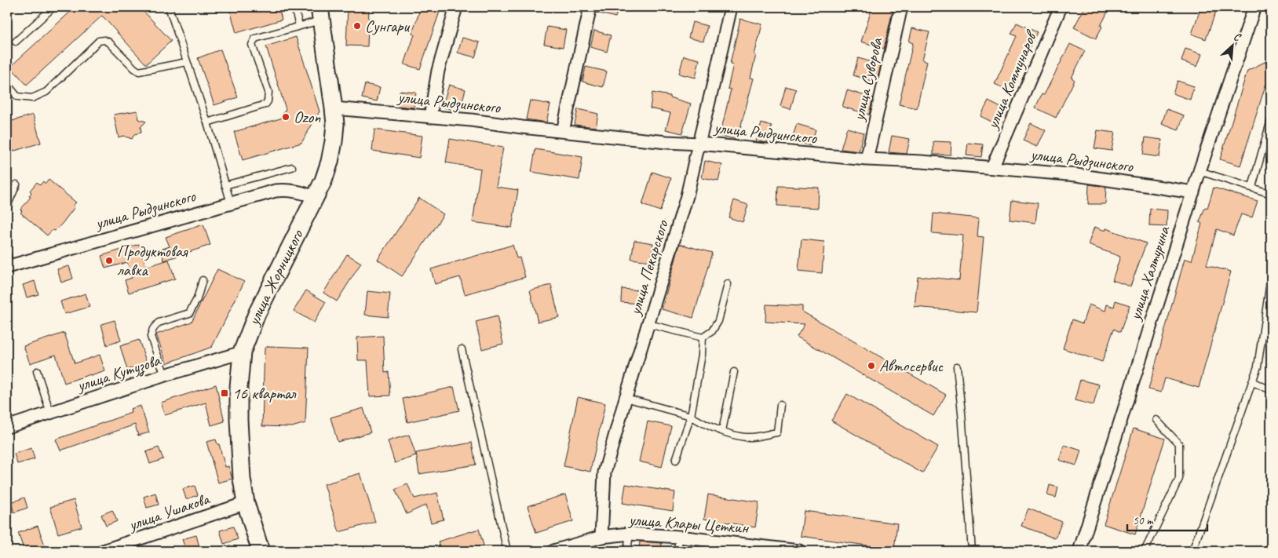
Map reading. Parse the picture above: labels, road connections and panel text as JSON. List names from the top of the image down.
{
  "streets": {
    "main road": ["улица Жорницкого"],
    "street": [
      "улица Суворова",
      "улица Коммунаров",
      "улица Рыдзинского",
      "улица Пекарского",
      "улица Халтурина",
      "улица Кутузова",
      "улица Ушакова",
      "улица Клары Цеткин"
    ]
  },
  "crossings": [
    ["улица Суворова", "улица Рыдзинского"],
    ["улица Коммунаров", "улица Рыдзинского"],
    ["улица Рыдзинского", "улица Пекарского"],
    ["улица Рыдзинского", "улица Халтурина"],
    ["улица Рыдзинского", "улица Жорницкого"],
    ["улица Пекарского", "улица Клары Цеткин"],
    ["улица Жорницкого", "улица Кутузова"],
    ["улица Жорницкого", "улица Ушакова"]
  ],
  "places": {
    "other": [
      "Сунгари",
      "Ozon",
      "Продуктовая лавка",
      "Автосервис"
    ],
    "transit": ["16 квартал"]
  },
  "scale_bar": "50 m",
  "north": "top right"
}
